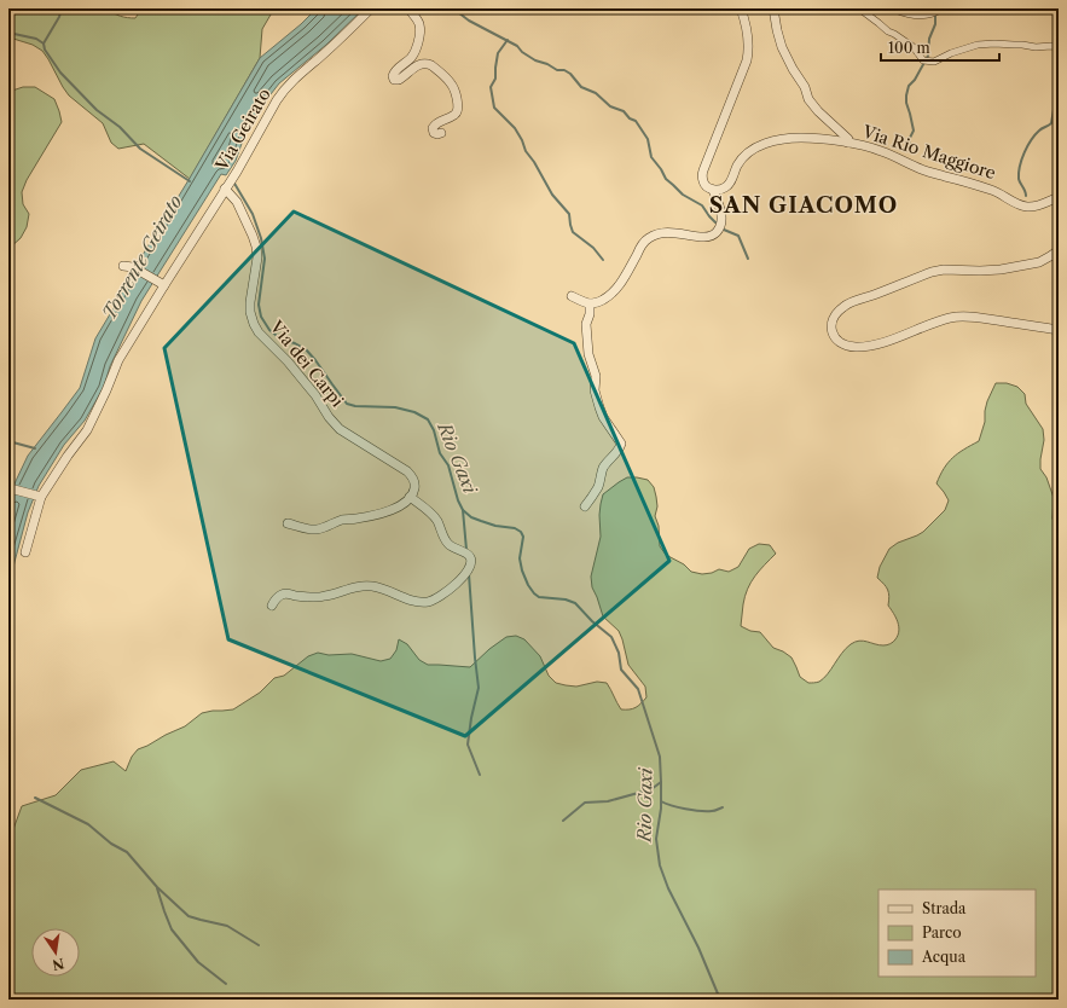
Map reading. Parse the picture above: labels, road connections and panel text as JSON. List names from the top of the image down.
{
  "streets": {
    "street": ["Via Geirato", "Via Rio Maggiore", "Via dei Carpi"]
  },
  "crossings": [
    ["Via Geirato", "Via dei Carpi"]
  ],
  "districts": ["SAN GIACOMO"],
  "water": ["Torrente Geirato", "Rio Gaxi"],
  "legend": ["Strada", "Parco", "Acqua"],
  "scale_bar": "100 m",
  "north": "bottom"
}
